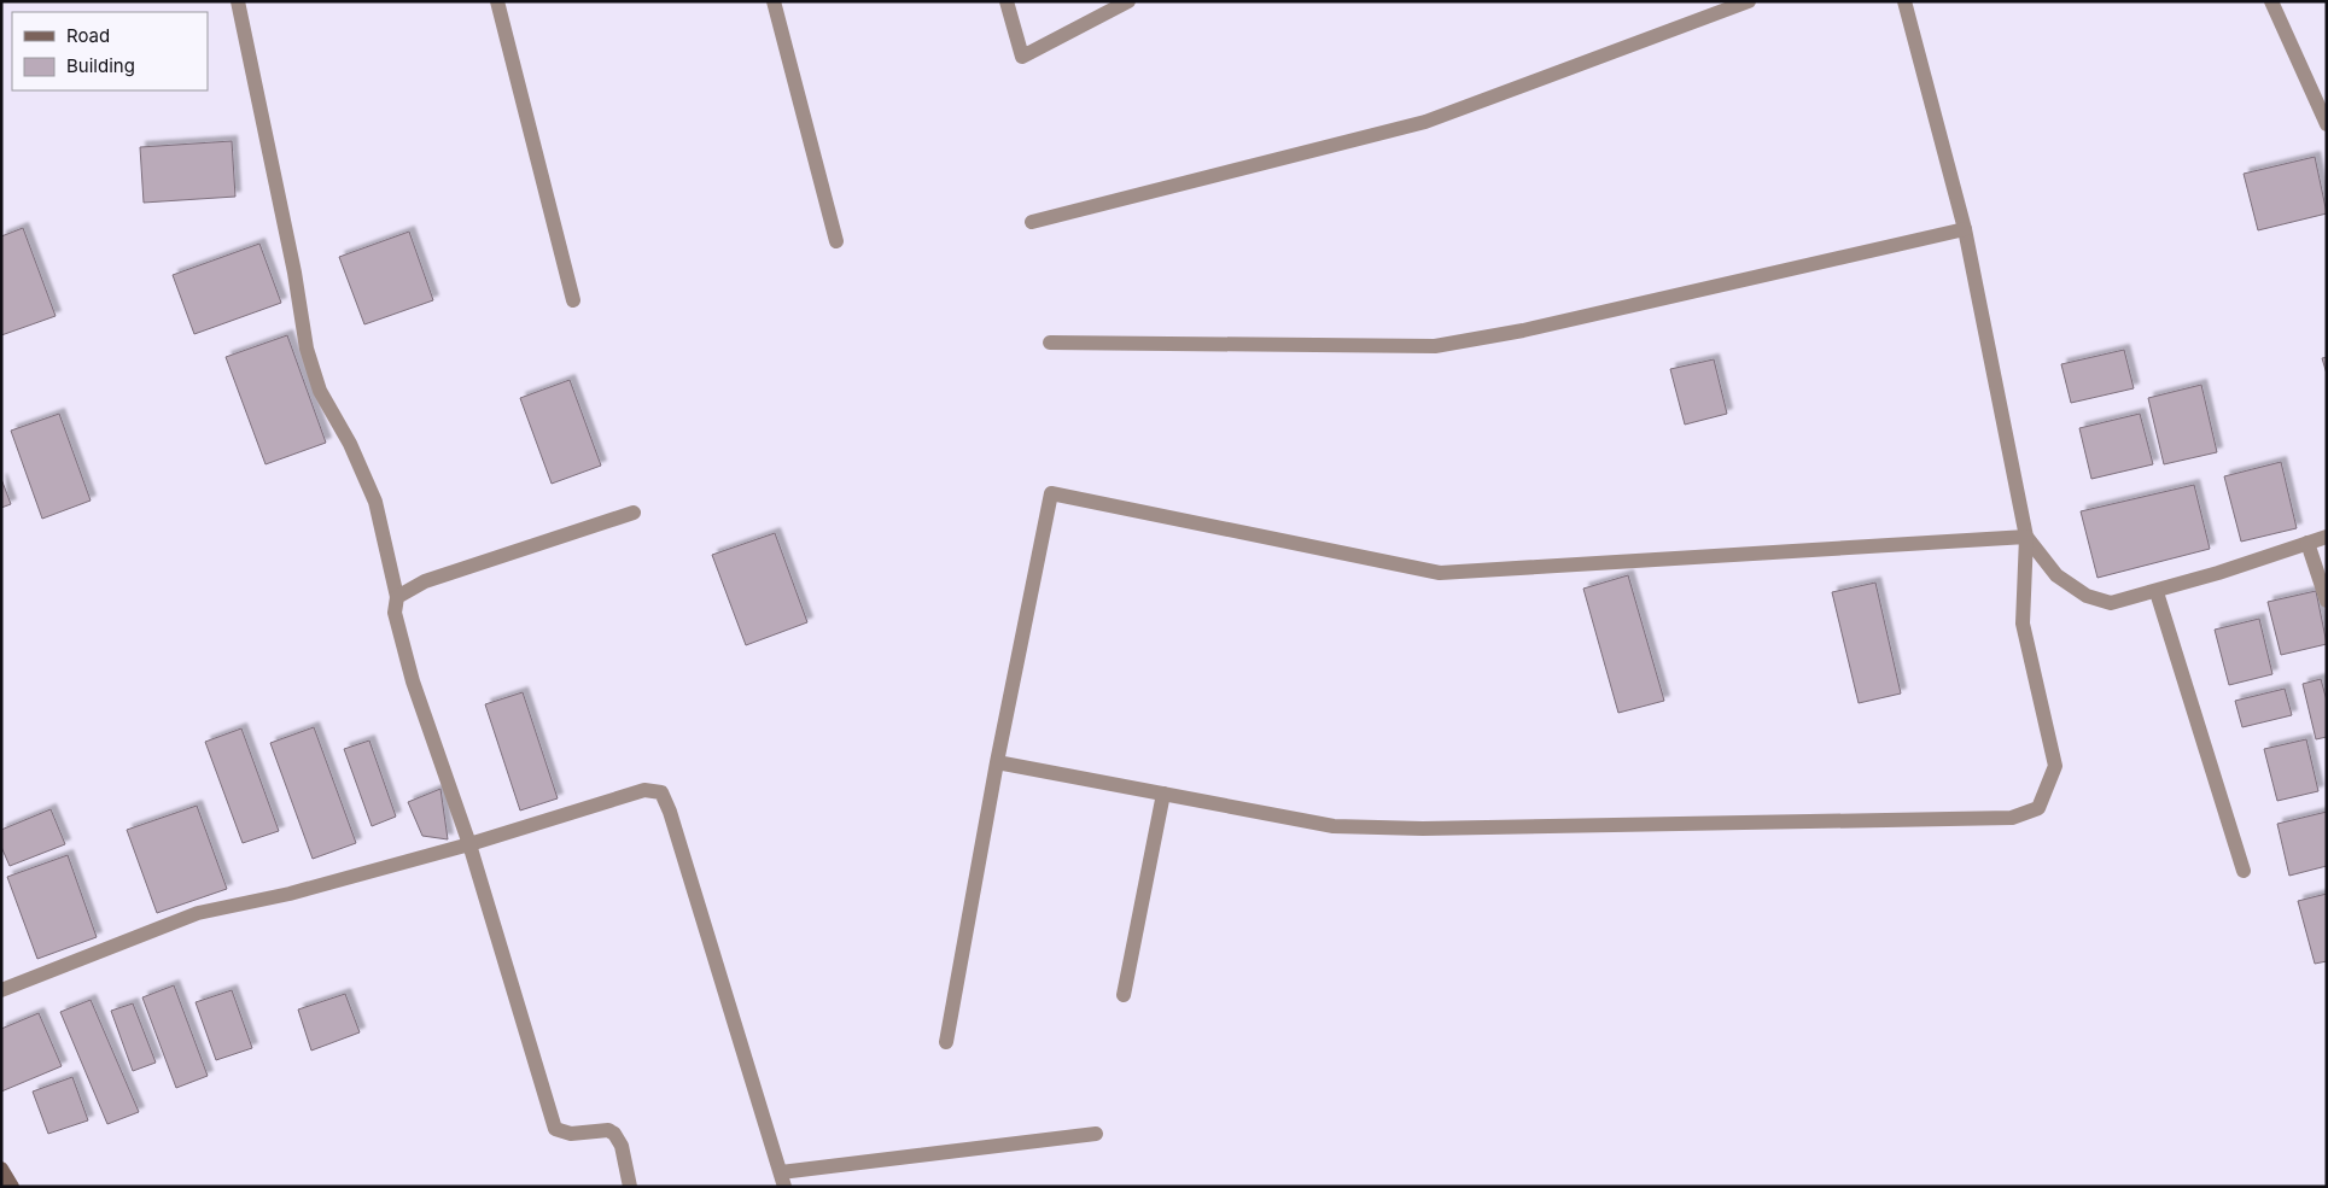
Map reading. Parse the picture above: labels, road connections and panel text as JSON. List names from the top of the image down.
{
  "legend": ["Road", "Building"]
}
